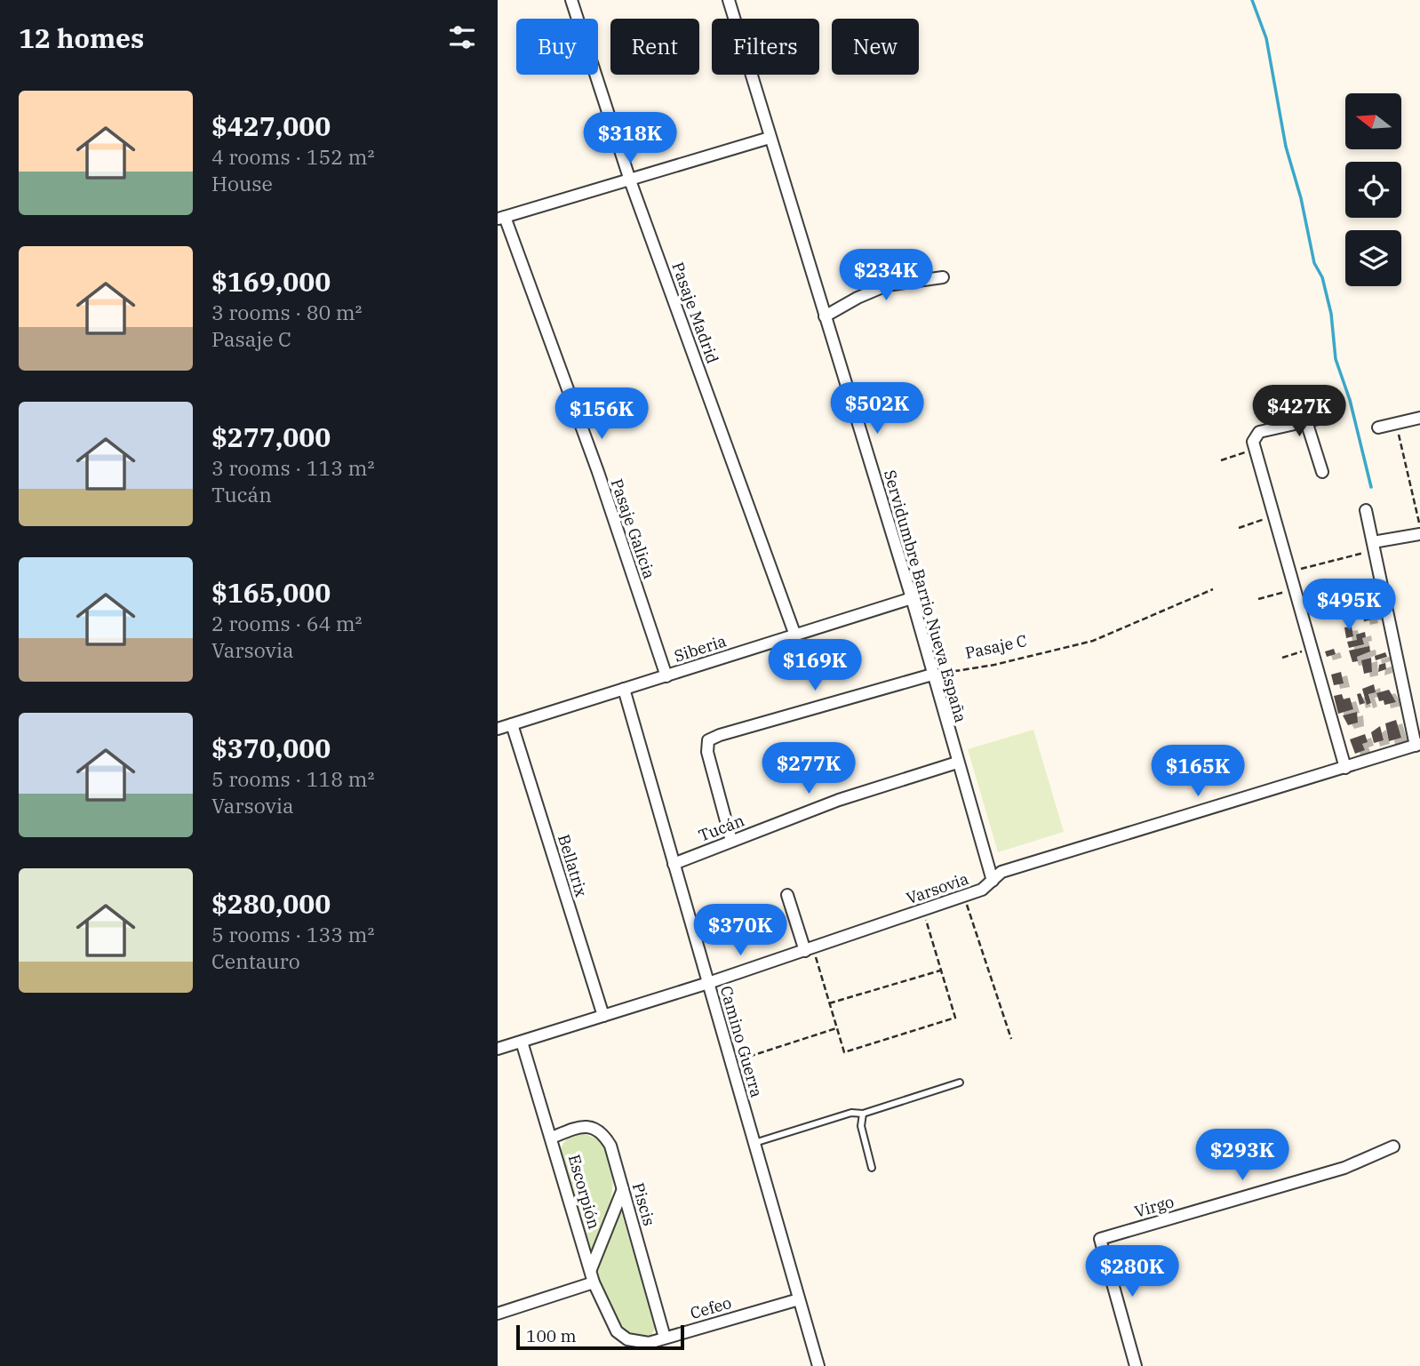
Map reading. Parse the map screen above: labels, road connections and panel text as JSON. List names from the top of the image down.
{
  "streets": {
    "street": [
      "Pasaje Madrid",
      "Pasaje Galicia",
      "Servidumbre Barrio Nueva España",
      "Siberia",
      "Tucán",
      "Bellatrix",
      "Varsovia",
      "Camino Guerra",
      "Escorpión",
      "Piscis",
      "Virgo",
      "Cefeo"
    ],
    "path": ["Pasaje C"]
  },
  "crossings": [
    ["Pasaje Madrid", "Siberia"],
    ["Pasaje Galicia", "Siberia"],
    ["Servidumbre Barrio Nueva España", "Pasaje C"],
    ["Servidumbre Barrio Nueva España", "Siberia"],
    ["Servidumbre Barrio Nueva España", "Tucán"],
    ["Servidumbre Barrio Nueva España", "Varsovia"],
    ["Siberia", "Bellatrix"],
    ["Siberia", "Camino Guerra"],
    ["Tucán", "Camino Guerra"],
    ["Bellatrix", "Varsovia"],
    ["Varsovia", "Camino Guerra"],
    ["Varsovia", "Escorpión"],
    ["Camino Guerra", "Cefeo"],
    ["Escorpión", "Piscis"],
    ["Escorpión", "Cefeo"],
    ["Piscis", "Cefeo"]
  ],
  "scale_bar": "100 m",
  "north": "left",
  "page": {
    "heading": "12 homes",
    "chip": [
      "Buy",
      "Rent",
      "Filters",
      "New"
    ],
    "list": [
      {
        "name": "$427,000",
        "note": "4 rooms · 152 m² · House"
      },
      {
        "name": "$169,000",
        "note": "3 rooms · 80 m² · Pasaje C"
      },
      {
        "name": "$277,000",
        "note": "3 rooms · 113 m² · Tucán"
      },
      {
        "name": "$165,000",
        "note": "2 rooms · 64 m² · Varsovia"
      },
      {
        "name": "$370,000",
        "note": "5 rooms · 118 m² · Varsovia"
      },
      {
        "name": "$280,000",
        "note": "5 rooms · 133 m² · Centauro"
      }
    ],
    "price": [
      "$318K",
      "$234K",
      "$502K",
      "$427K",
      "$156K",
      "$495K",
      "$169K",
      "$277K",
      "$165K",
      "$370K",
      "$293K",
      "$280K"
    ],
    "scale": "100 m"
  }
}
